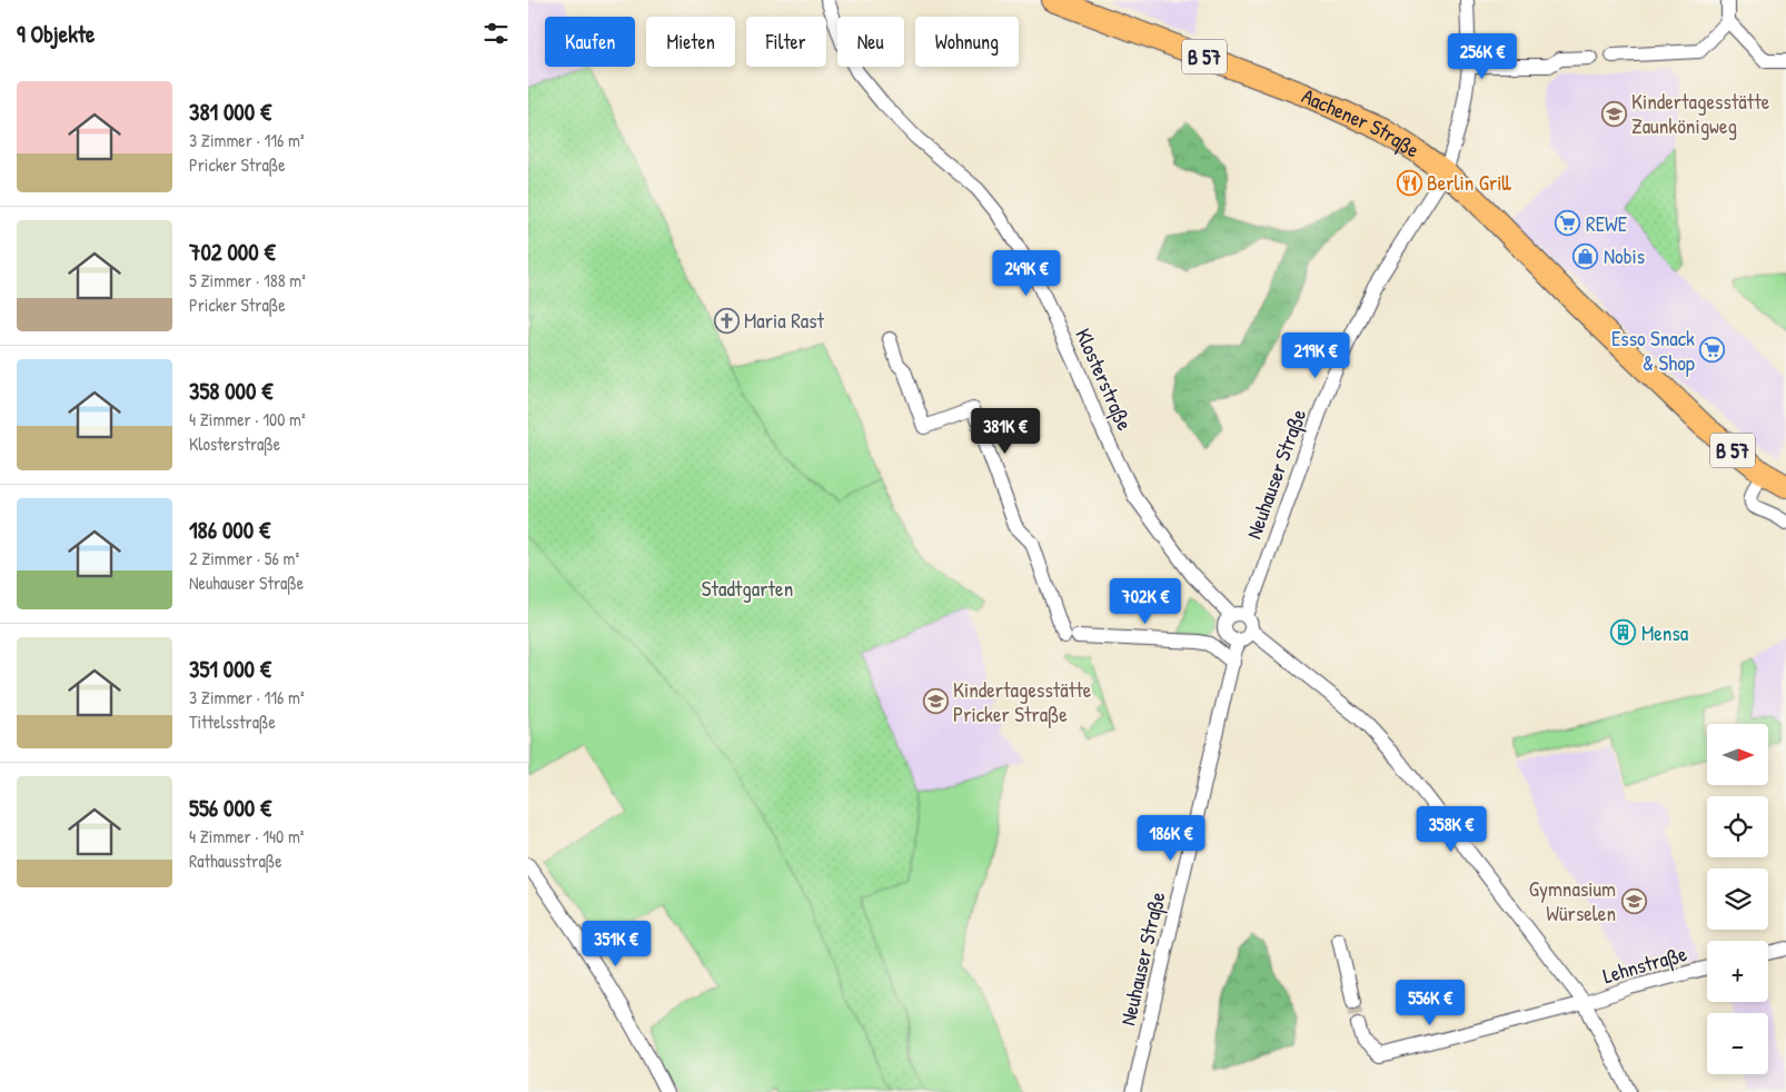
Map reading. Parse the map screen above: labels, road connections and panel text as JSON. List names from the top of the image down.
{
  "streets": {
    "main road": ["B 57", "Aachener Straße"],
    "street": ["Klosterstraße", "Neuhauser Straße", "Lehnstraße"]
  },
  "crossings": [
    ["Aachener Straße", "Neuhauser Straße"],
    ["Klosterstraße", "Neuhauser Straße"]
  ],
  "parks": ["Stadtgarten"],
  "places": {
    "school or university": ["Kindertagesstätte Zaunkönigweg", "Kindertagesstätte Pricker Straße", "Gymnasium Würselen"],
    "restaurant": ["Berlin Grill"],
    "supermarket": ["REWE", "Esso Snack & Shop"],
    "shop": ["Nobis"],
    "church": ["Maria Rast"],
    "building": ["Mensa"]
  },
  "north": "right",
  "page": {
    "heading": "9 Objekte",
    "chip": [
      "Kaufen",
      "Mieten",
      "Filter",
      "Neu",
      "Wohnung"
    ],
    "price": [
      "256K €",
      "249K €",
      "219K €",
      "381K €",
      "702K €",
      "358K €",
      "186K €",
      "351K €",
      "556K €"
    ],
    "list": [
      {
        "name": "381 000 €",
        "note": "3 Zimmer · 116 m² · Pricker Straße"
      },
      {
        "name": "702 000 €",
        "note": "5 Zimmer · 188 m² · Pricker Straße"
      },
      {
        "name": "358 000 €",
        "note": "4 Zimmer · 100 m² · Klosterstraße"
      },
      {
        "name": "186 000 €",
        "note": "2 Zimmer · 56 m² · Neuhauser Straße"
      },
      {
        "name": "351 000 €",
        "note": "3 Zimmer · 116 m² · Tittelsstraße"
      },
      {
        "name": "556 000 €",
        "note": "4 Zimmer · 140 m² · Rathausstraße"
      }
    ],
    "map_buttons": ["+", "−"]
  }
}
